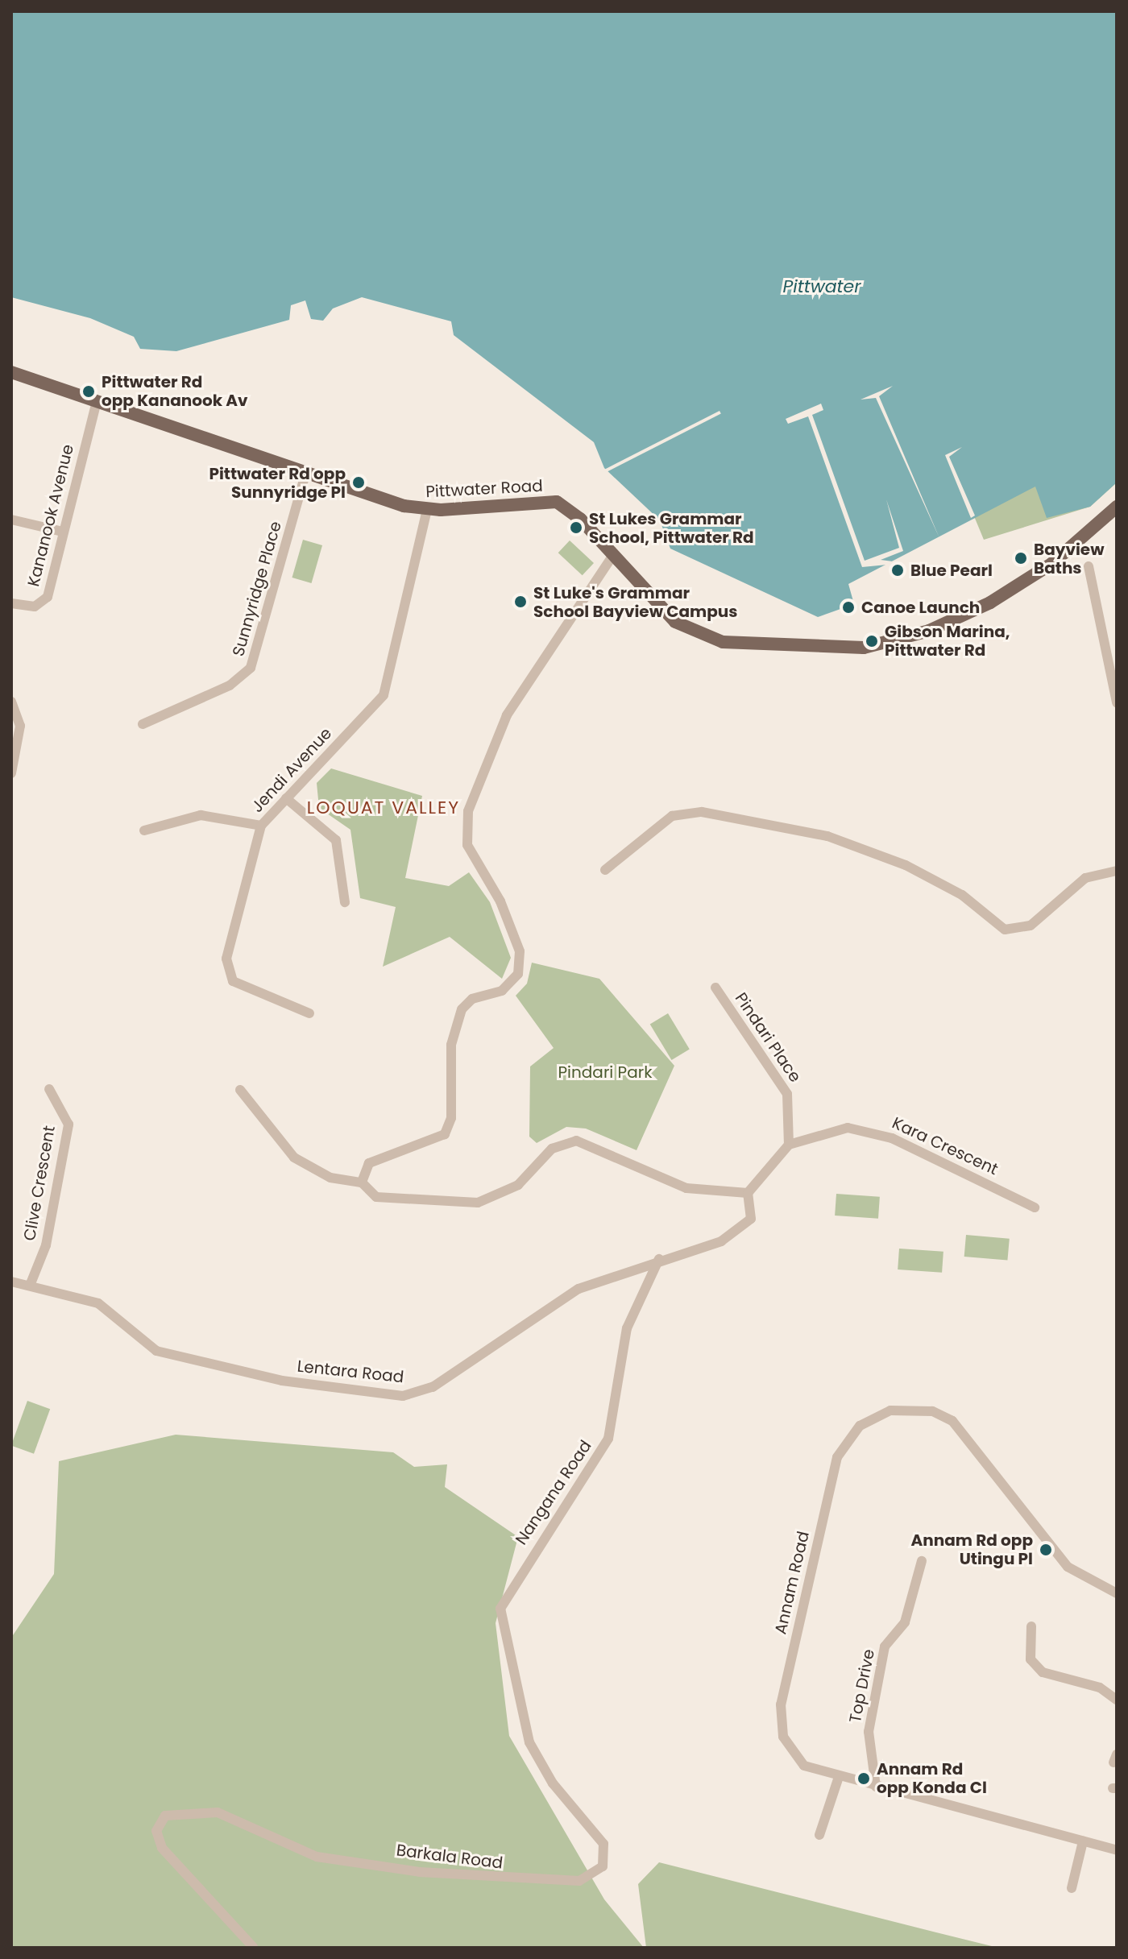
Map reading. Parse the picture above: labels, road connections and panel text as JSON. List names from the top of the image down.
{
  "streets": {
    "main road": ["Pittwater Road"],
    "street": [
      "Kananook Avenue",
      "Sunnyridge Place",
      "Jendi Avenue",
      "Pindari Place",
      "Kara Crescent",
      "Clive Crescent",
      "Lentara Road",
      "Nangana Road",
      "Annam Road",
      "Top Drive",
      "Barkala Road"
    ]
  },
  "crossings": [
    ["Pittwater Road", "Kananook Avenue"],
    ["Pittwater Road", "Sunnyridge Place"],
    ["Pittwater Road", "Jendi Avenue"],
    ["Pindari Place", "Kara Crescent"],
    ["Kara Crescent", "Lentara Road"],
    ["Clive Crescent", "Lentara Road"],
    ["Lentara Road", "Nangana Road"],
    ["Nangana Road", "Barkala Road"],
    ["Annam Road", "Top Drive"]
  ],
  "districts": ["LOQUAT VALLEY"],
  "water": ["Pittwater"],
  "parks": ["Pindari Park"],
  "places": [
    "Pittwater Rd opp Kananook Av",
    "Pittwater Rd opp Sunnyridge Pl",
    "St Lukes Grammar School, Pittwater Rd",
    "Bayview Baths",
    "Blue Pearl",
    "St Luke's Grammar School Bayview Campus",
    "Canoe Launch",
    "Gibson Marina, Pittwater Rd",
    "Annam Rd opp Utingu Pl",
    "Annam Rd opp Konda Cl"
  ]
}
